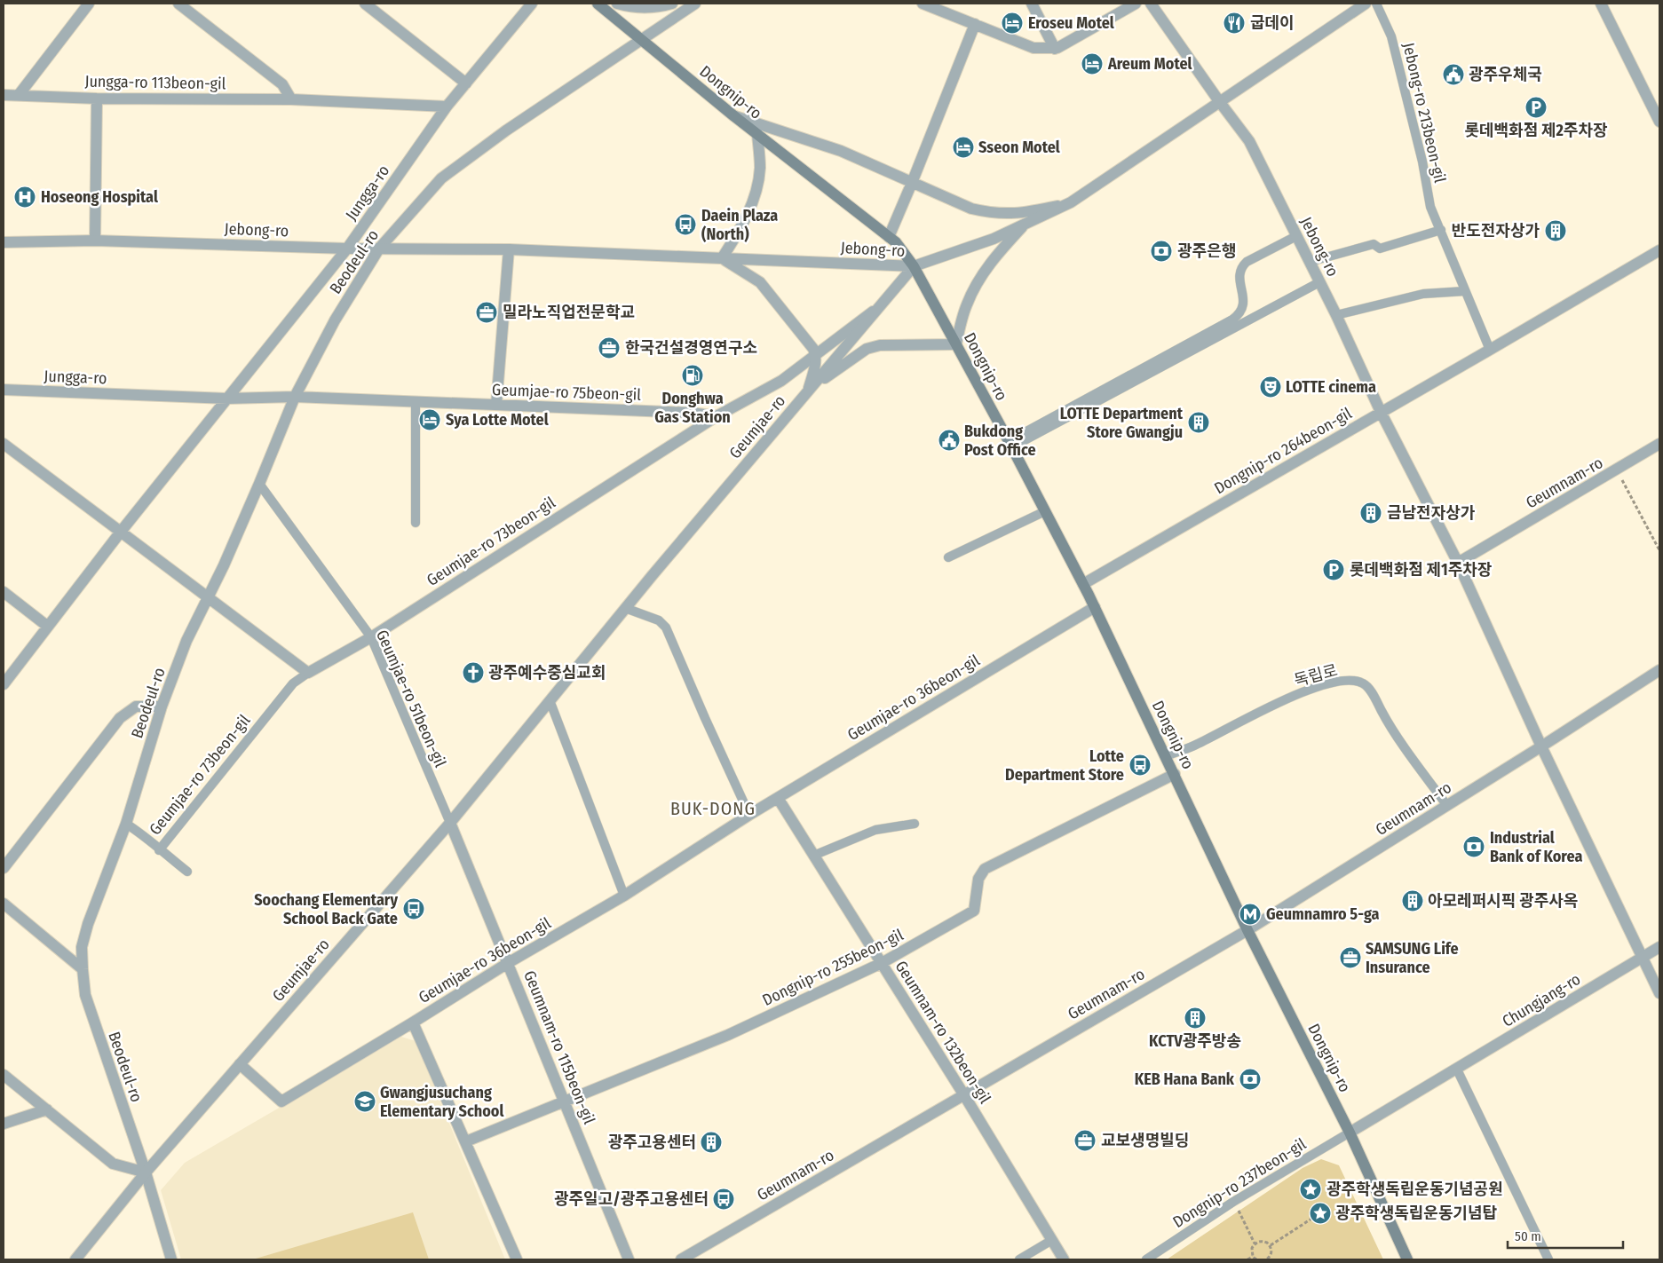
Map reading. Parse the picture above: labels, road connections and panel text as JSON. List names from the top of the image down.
{
  "streets": {
    "main road": ["Dongnip-ro"],
    "street": [
      "Jungga-ro 113beon-gil",
      "Jungga-ro",
      "Jebong-ro",
      "Beodeul-ro",
      "Geumjae-ro 75beon-gil",
      "Geumjae-ro",
      "Dongnip-ro 264beon-gil",
      "Geumnam-ro",
      "Geumjae-ro 73beon-gil",
      "Geumjae-ro 36beon-gil",
      "Dongnip-ro 255beon-gil",
      "Chungjang-ro",
      "Geumnam-ro 132beon-gil",
      "Geumnam-ro 115beon-gil"
    ],
    "lane": [
      "Jebong-ro 213beon-gil",
      "독립로",
      "Geumjae-ro 51beon-gil",
      "Dongnip-ro 237beon-gil"
    ]
  },
  "crossings": [
    ["Jungga-ro 113beon-gil", "Jungga-ro"],
    ["Dongnip-ro", "Jebong-ro"],
    ["Dongnip-ro", "Beodeul-ro"],
    ["Dongnip-ro", "Geumjae-ro"],
    ["Dongnip-ro", "Dongnip-ro 264beon-gil"],
    ["Dongnip-ro", "Geumnam-ro"],
    ["Dongnip-ro", "독립로"],
    ["Dongnip-ro", "Geumjae-ro 36beon-gil"],
    ["Dongnip-ro", "Dongnip-ro 255beon-gil"],
    ["Dongnip-ro", "Chungjang-ro"],
    ["Dongnip-ro", "Dongnip-ro 237beon-gil"],
    ["Jebong-ro 213beon-gil", "Dongnip-ro 264beon-gil"],
    ["Jungga-ro", "Jebong-ro"],
    ["Jungga-ro", "Geumjae-ro 75beon-gil"],
    ["Jebong-ro", "Beodeul-ro"],
    ["Jebong-ro", "Geumjae-ro"],
    ["Jebong-ro", "Dongnip-ro 264beon-gil"],
    ["Beodeul-ro", "Geumjae-ro 75beon-gil"],
    ["Beodeul-ro", "Geumjae-ro"],
    ["Beodeul-ro", "Geumjae-ro 51beon-gil"],
    ["Geumjae-ro 75beon-gil", "Geumjae-ro 73beon-gil"],
    ["Geumjae-ro", "Geumjae-ro 73beon-gil"],
    ["Geumjae-ro", "Geumjae-ro 36beon-gil"],
    ["Geumjae-ro", "Geumjae-ro 51beon-gil"],
    ["Geumjae-ro", "Geumnam-ro 115beon-gil"],
    ["Geumnam-ro", "독립로"],
    ["Geumnam-ro", "Geumnam-ro 132beon-gil"],
    ["Geumjae-ro 73beon-gil", "Geumjae-ro 51beon-gil"],
    ["Geumjae-ro 36beon-gil", "Geumnam-ro 132beon-gil"],
    ["Geumjae-ro 36beon-gil", "Geumnam-ro 115beon-gil"],
    ["Geumjae-ro 51beon-gil", "Geumnam-ro 115beon-gil"],
    ["Dongnip-ro 255beon-gil", "Geumnam-ro 132beon-gil"],
    ["Dongnip-ro 255beon-gil", "Geumnam-ro 115beon-gil"],
    ["Chungjang-ro", "Dongnip-ro 237beon-gil"]
  ],
  "districts": ["BUK-DONG"],
  "places": {
    "hotel": [
      "Eroseu Motel",
      "Areum Motel",
      "Sseon Motel",
      "Sya Lotte Motel"
    ],
    "restaurant": ["굽데이"],
    "public building": ["광주우체국", "Bukdong Post Office"],
    "parking": ["롯데백화점 제2주차장", "롯데백화점 제1주차장"],
    "hospital": ["Hoseong Hospital"],
    "bus stop": [
      "Daein Plaza (North)",
      "Lotte Department Store",
      "Soochang Elementary School Back Gate",
      "광주일고/광주고용센터"
    ],
    "building": [
      "반도전자상가",
      "LOTTE Department Store Gwangju",
      "금남전자상가",
      "아모레퍼시픽 광주사옥",
      "KCTV광주방송",
      "광주고용센터"
    ],
    "bank": ["광주은행", "Industrial Bank of Korea", "KEB Hana Bank"],
    "office": [
      "밀라노직업전문학교",
      "한국건설경영연구소",
      "SAMSUNG Life Insurance",
      "교보생명빌딩"
    ],
    "fuel station": ["Donghwa Gas Station"],
    "theatre": ["LOTTE cinema"],
    "church": ["광주예수중심교회"],
    "metro station": ["Geumnamro 5-ga"],
    "school or university": ["Gwangjusuchang Elementary School"],
    "place": ["광주학생독립운동기념공원", "광주학생독립운동기념탑"]
  },
  "scale_bar": "50 m"
}
